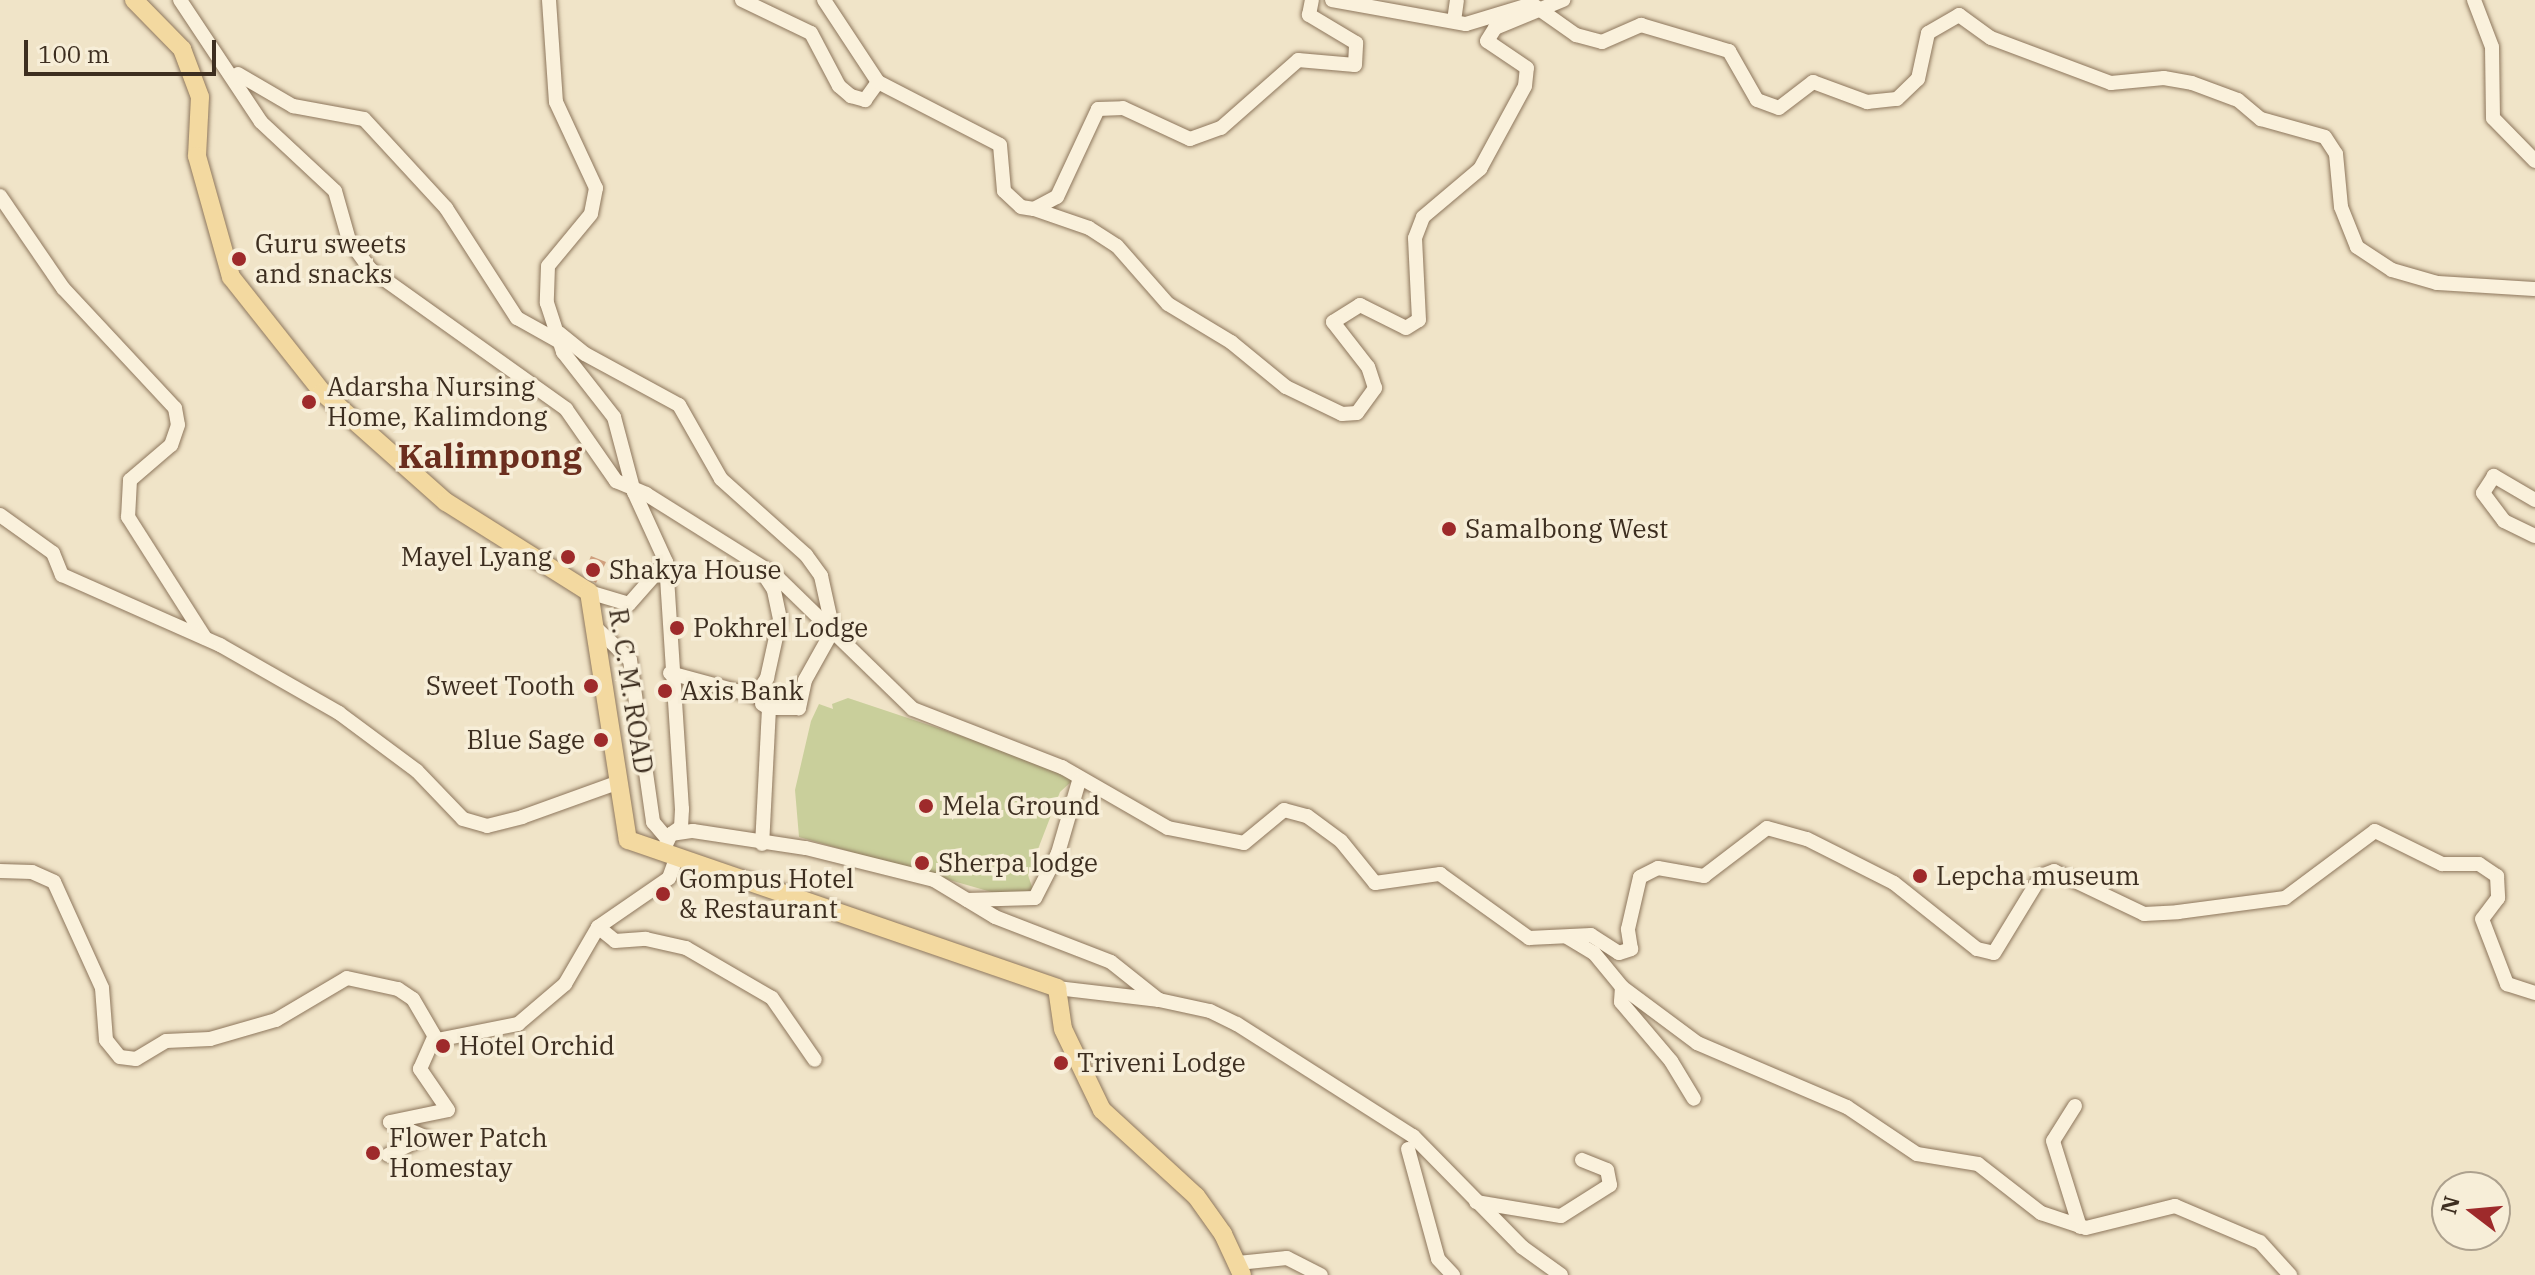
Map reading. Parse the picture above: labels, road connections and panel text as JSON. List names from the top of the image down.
{
  "streets": {
    "main road": ["R. C. M. ROAD"]
  },
  "districts": ["Kalimpong"],
  "places": [
    "Guru sweets and snacks",
    "Adarsha Nursing Home, Kalimdong",
    "Samalbong West",
    "Mayel Lyang",
    "Shakya House",
    "Pokhrel Lodge",
    "Sweet Tooth",
    "Axis Bank",
    "Blue Sage",
    "Mela Ground",
    "Sherpa lodge",
    "Lepcha museum",
    "Gompus Hotel & Restaurant",
    "Hotel Orchid",
    "Triveni Lodge",
    "Flower Patch Homestay"
  ],
  "scale_bar": "100 m",
  "north": "left"
}
